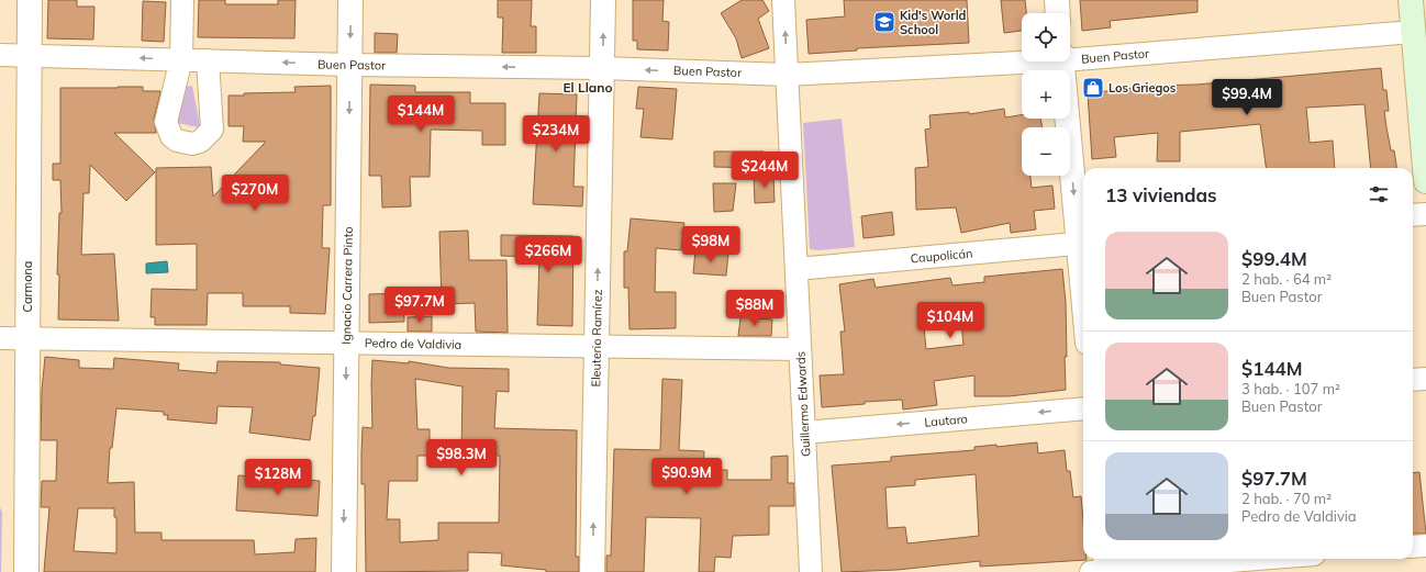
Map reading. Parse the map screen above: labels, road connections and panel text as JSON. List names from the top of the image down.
{
  "streets": {
    "street": [
      "Buen Pastor",
      "Caupolicán",
      "Ignacio Carrera Pinto",
      "Carmona",
      "Eleuterio Ramírez",
      "Pedro de Valdivia",
      "Guillermo Edwards",
      "Lautaro"
    ]
  },
  "crossings": [
    ["Buen Pastor", "Ignacio Carrera Pinto"],
    ["Buen Pastor", "Carmona"],
    ["Buen Pastor", "Eleuterio Ramírez"],
    ["Buen Pastor", "Guillermo Edwards"],
    ["Caupolicán", "Guillermo Edwards"],
    ["Ignacio Carrera Pinto", "Pedro de Valdivia"],
    ["Carmona", "Pedro de Valdivia"],
    ["Eleuterio Ramírez", "Pedro de Valdivia"],
    ["Pedro de Valdivia", "Guillermo Edwards"],
    ["Guillermo Edwards", "Lautaro"]
  ],
  "one_way": [
    "Buen Pastor",
    "Ignacio Carrera Pinto",
    "Eleuterio Ramírez",
    "Lautaro"
  ],
  "districts": ["El Llano"],
  "places": {
    "school or university": ["Kid's World School"],
    "shop": ["Los Griegos"]
  },
  "page": {
    "map_buttons": ["+", "−"],
    "price": [
      "$99.4M",
      "$144M",
      "$234M",
      "$244M",
      "$270M",
      "$98M",
      "$266M",
      "$97.7M",
      "$88M",
      "$104M",
      "$98.3M",
      "$90.9M",
      "$128M"
    ],
    "heading": "13 viviendas",
    "list": [
      {
        "name": "$99.4M",
        "note": "2 hab. · 64 m² · Buen Pastor"
      },
      {
        "name": "$144M",
        "note": "3 hab. · 107 m² · Buen Pastor"
      },
      {
        "name": "$97.7M",
        "note": "2 hab. · 70 m² · Pedro de Valdivia"
      }
    ]
  }
}
